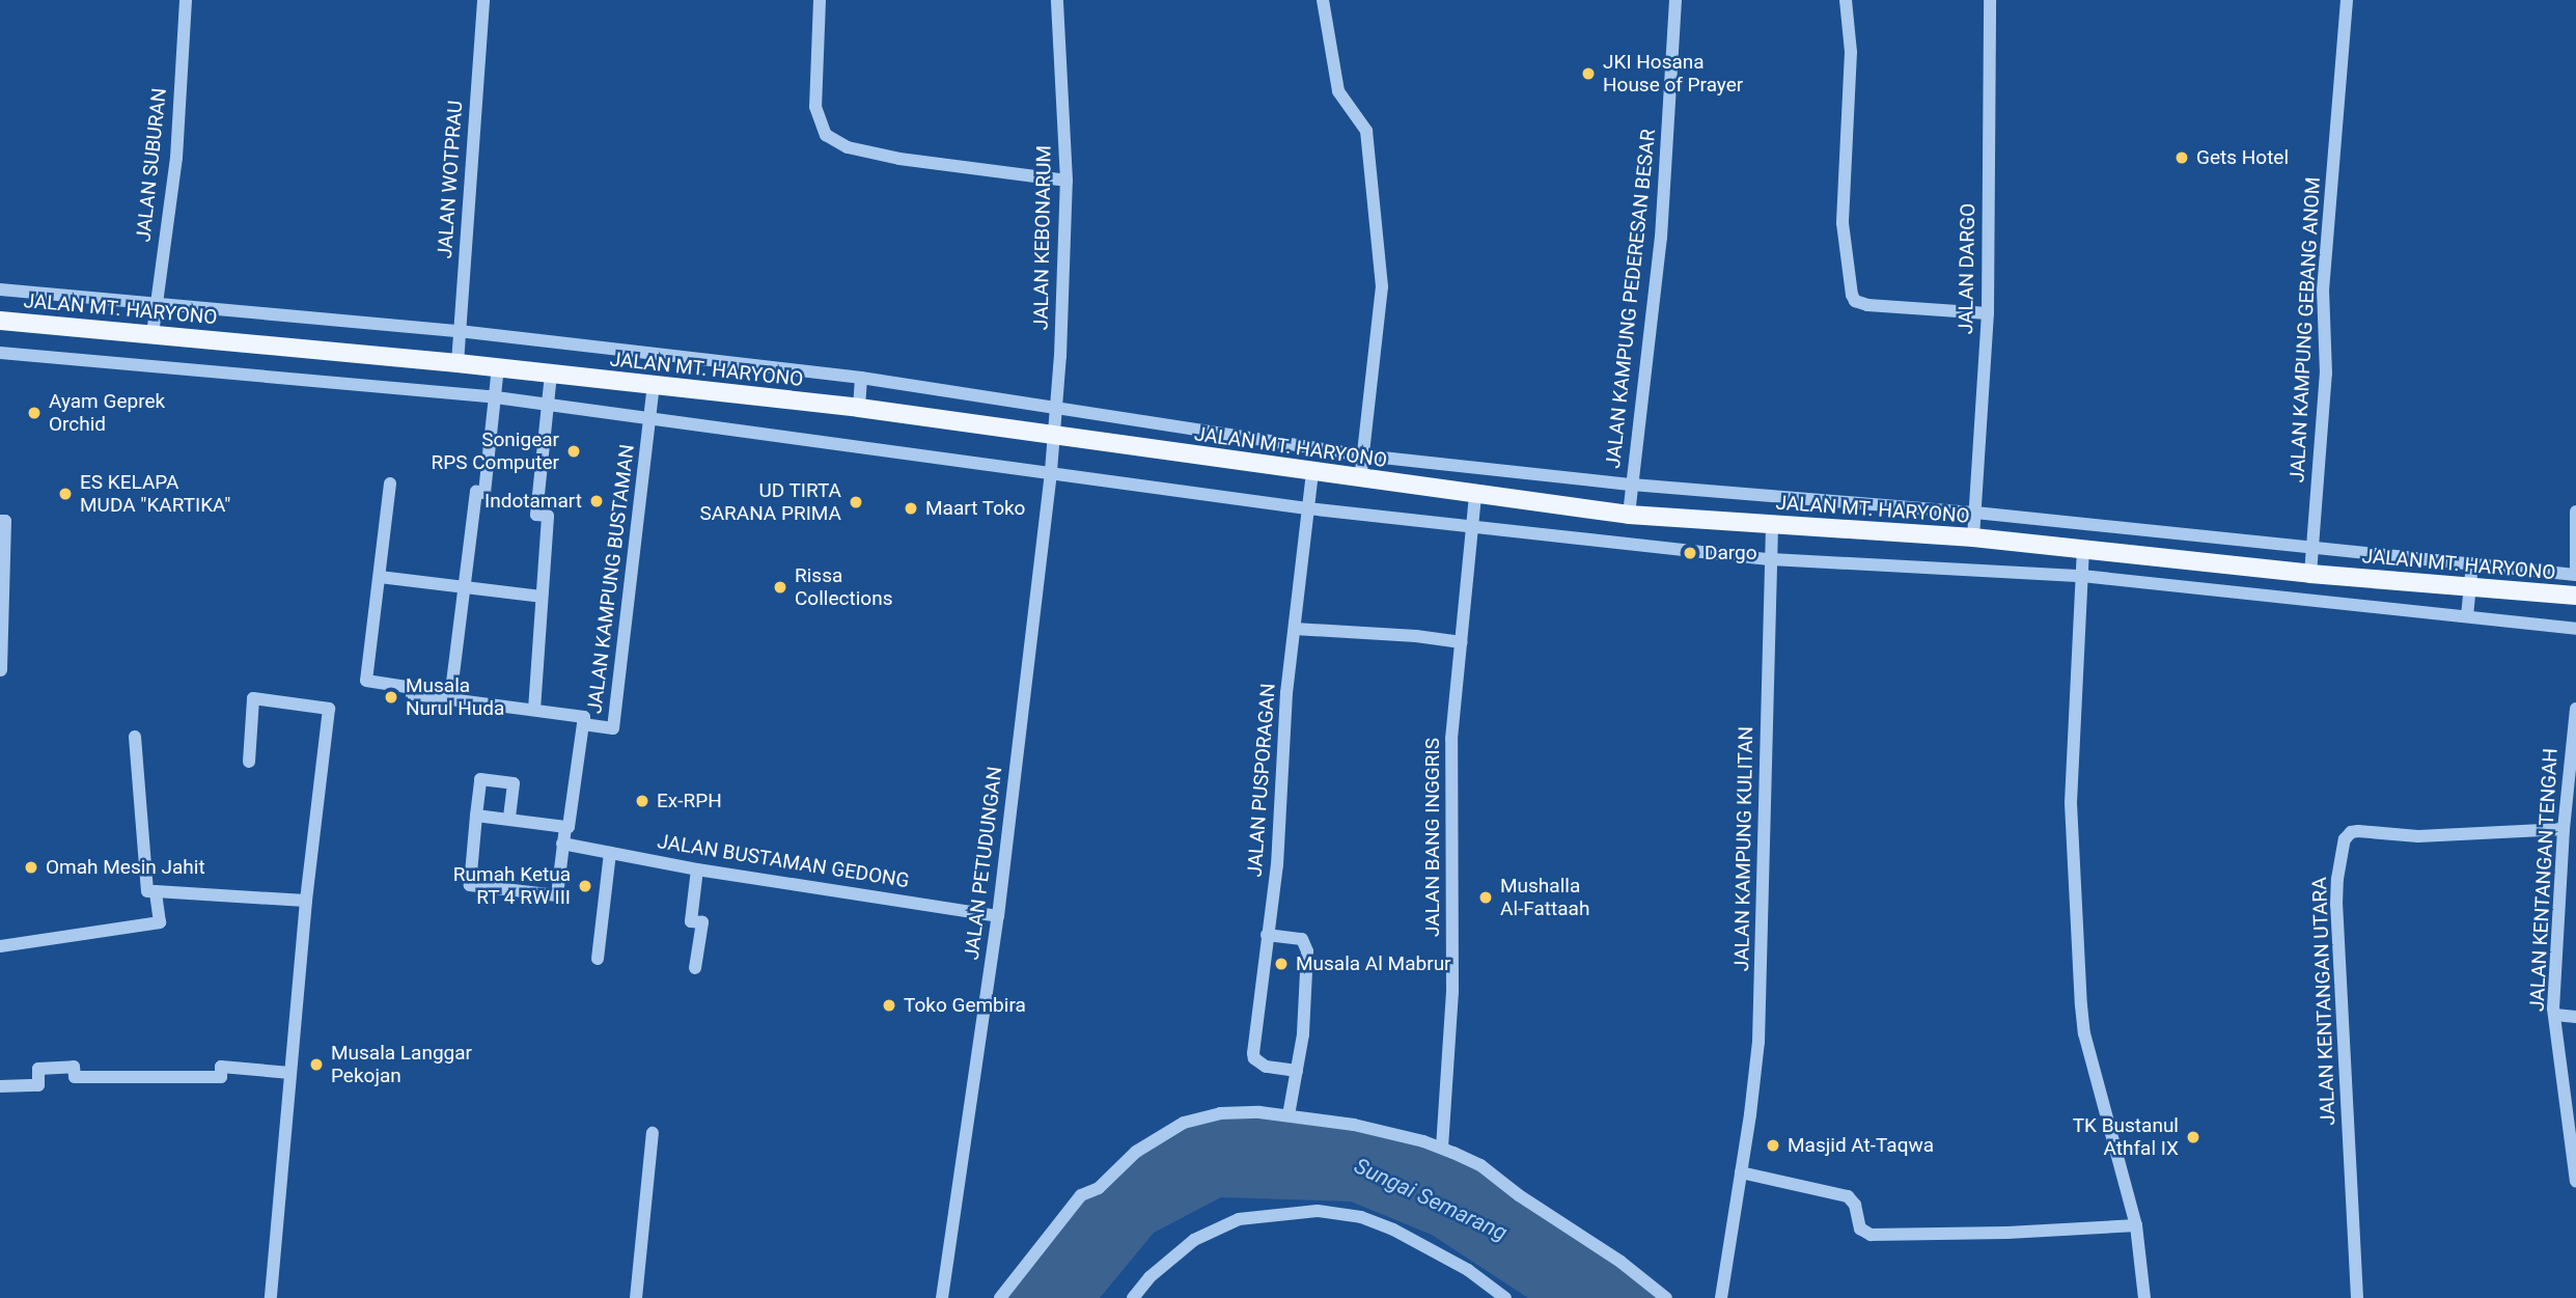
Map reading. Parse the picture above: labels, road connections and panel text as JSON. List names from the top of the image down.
{
  "streets": {
    "main road": ["JALAN MT. HARYONO"],
    "street": [
      "JALAN SUBURAN",
      "JALAN WOTPRAU",
      "JALAN KEBONARUM",
      "JALAN DARGO",
      "JALAN KAMPUNG PEDERESAN BESAR",
      "JALAN KAMPUNG GEBANG ANOM",
      "JALAN KAMPUNG BUSTAMAN",
      "JALAN PUSPORAGAN",
      "JALAN BANG INGGRIS",
      "JALAN KAMPUNG KULITAN",
      "JALAN BUSTAMAN GEDONG",
      "JALAN PETUDUNGAN",
      "JALAN KENTANGAN TENGAH",
      "JALAN KENTANGAN UTARA"
    ]
  },
  "crossings": [
    ["JALAN SUBURAN", "JALAN MT. HARYONO"],
    ["JALAN WOTPRAU", "JALAN MT. HARYONO"],
    ["JALAN KEBONARUM", "JALAN MT. HARYONO"],
    ["JALAN KEBONARUM", "JALAN PETUDUNGAN"],
    ["JALAN DARGO", "JALAN MT. HARYONO"],
    ["JALAN KAMPUNG PEDERESAN BESAR", "JALAN MT. HARYONO"],
    ["JALAN MT. HARYONO", "JALAN KAMPUNG GEBANG ANOM"],
    ["JALAN MT. HARYONO", "JALAN KAMPUNG BUSTAMAN"],
    ["JALAN MT. HARYONO", "JALAN PUSPORAGAN"],
    ["JALAN MT. HARYONO", "JALAN BANG INGGRIS"],
    ["JALAN MT. HARYONO", "JALAN KAMPUNG KULITAN"],
    ["JALAN MT. HARYONO", "JALAN PETUDUNGAN"],
    ["JALAN BUSTAMAN GEDONG", "JALAN PETUDUNGAN"],
    ["JALAN KENTANGAN TENGAH", "JALAN KENTANGAN UTARA"]
  ],
  "water": ["Sungai Semarang"],
  "places": [
    "JKI Hosana House of Prayer",
    "Gets Hotel",
    "Ayam Geprek Orchid",
    "Sonigear RPS Computer",
    "ES KELAPA MUDA \"KARTIKA\"",
    "Indotamart",
    "UD TIRTA SARANA PRIMA",
    "Maart Toko",
    "Dargo",
    "Rissa Collections",
    "Musala Nurul Huda",
    "Ex-RPH",
    "Omah Mesin Jahit",
    "Rumah Ketua RT 4 RW III",
    "Mushalla Al-Fattaah",
    "Musala Al Mabrur",
    "Toko Gembira",
    "Musala Langgar Pekojan",
    "TK Bustanul Athfal IX",
    "Masjid At-Taqwa"
  ]
}
